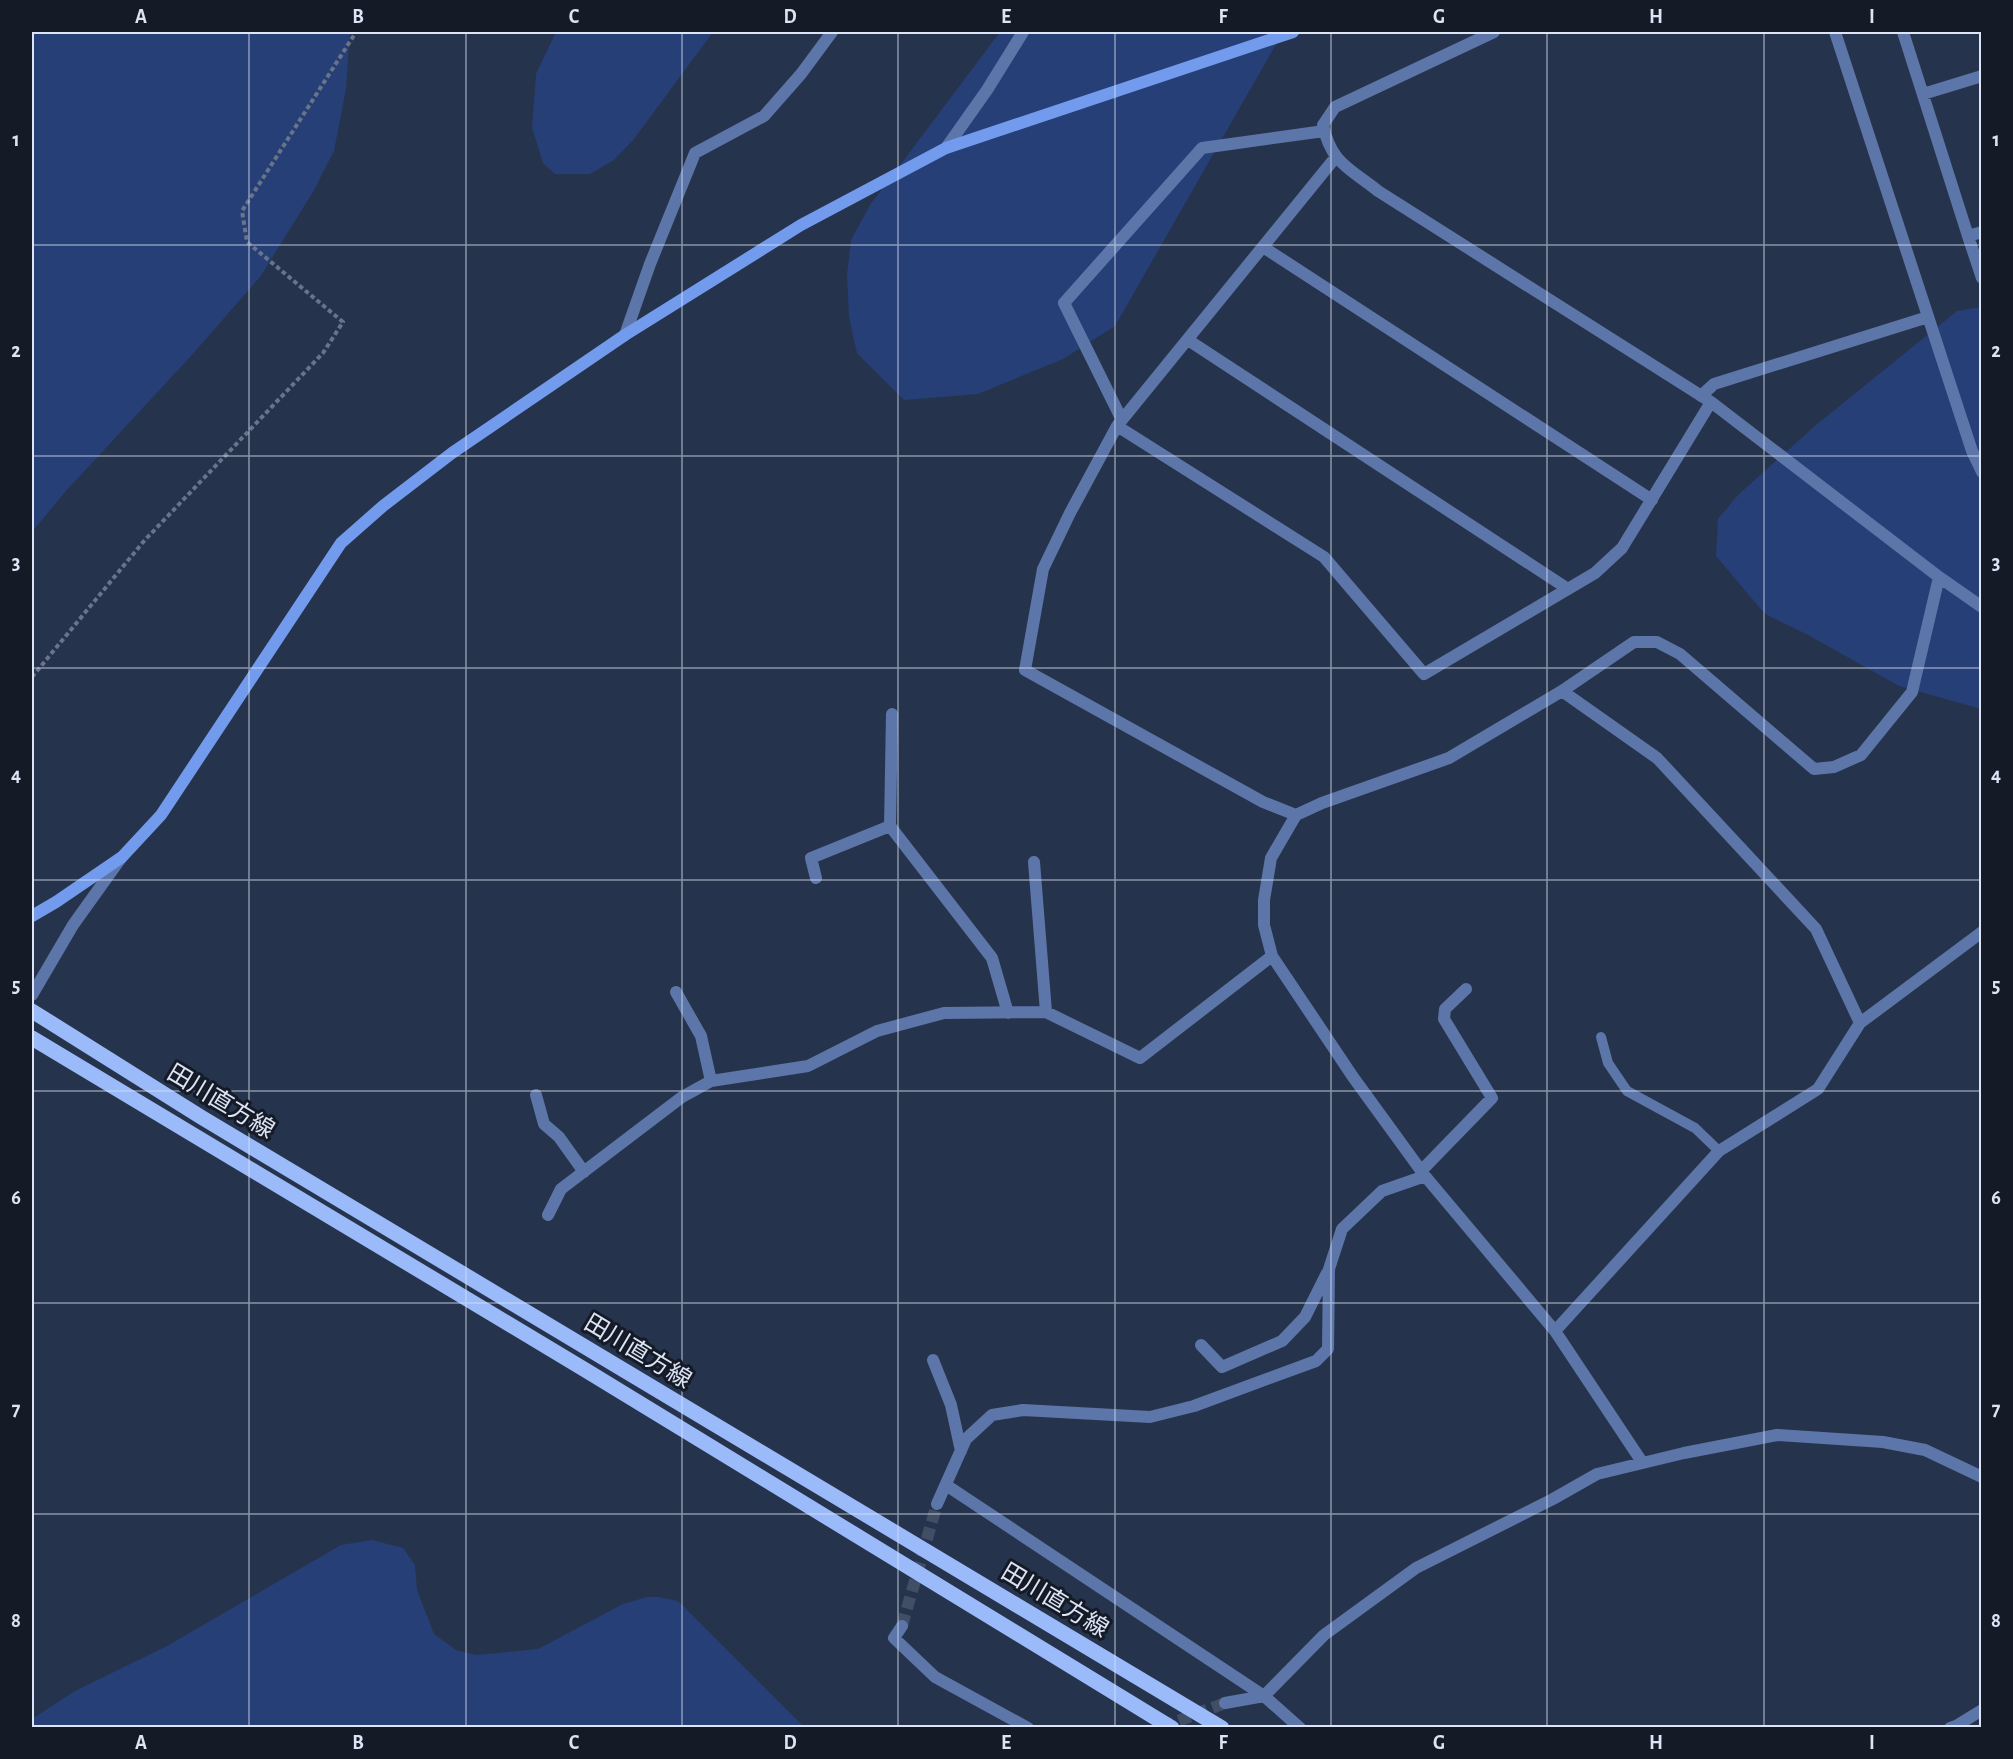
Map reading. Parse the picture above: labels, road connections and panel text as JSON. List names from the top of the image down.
{
  "streets": {
    "main road": ["田川直方線"]
  },
  "grid": {
    "columns": [
      "A",
      "B",
      "C",
      "D",
      "E",
      "F",
      "G",
      "H",
      "I"
    ],
    "rows": [
      "1",
      "2",
      "3",
      "4",
      "5",
      "6",
      "7",
      "8"
    ]
  }
}
